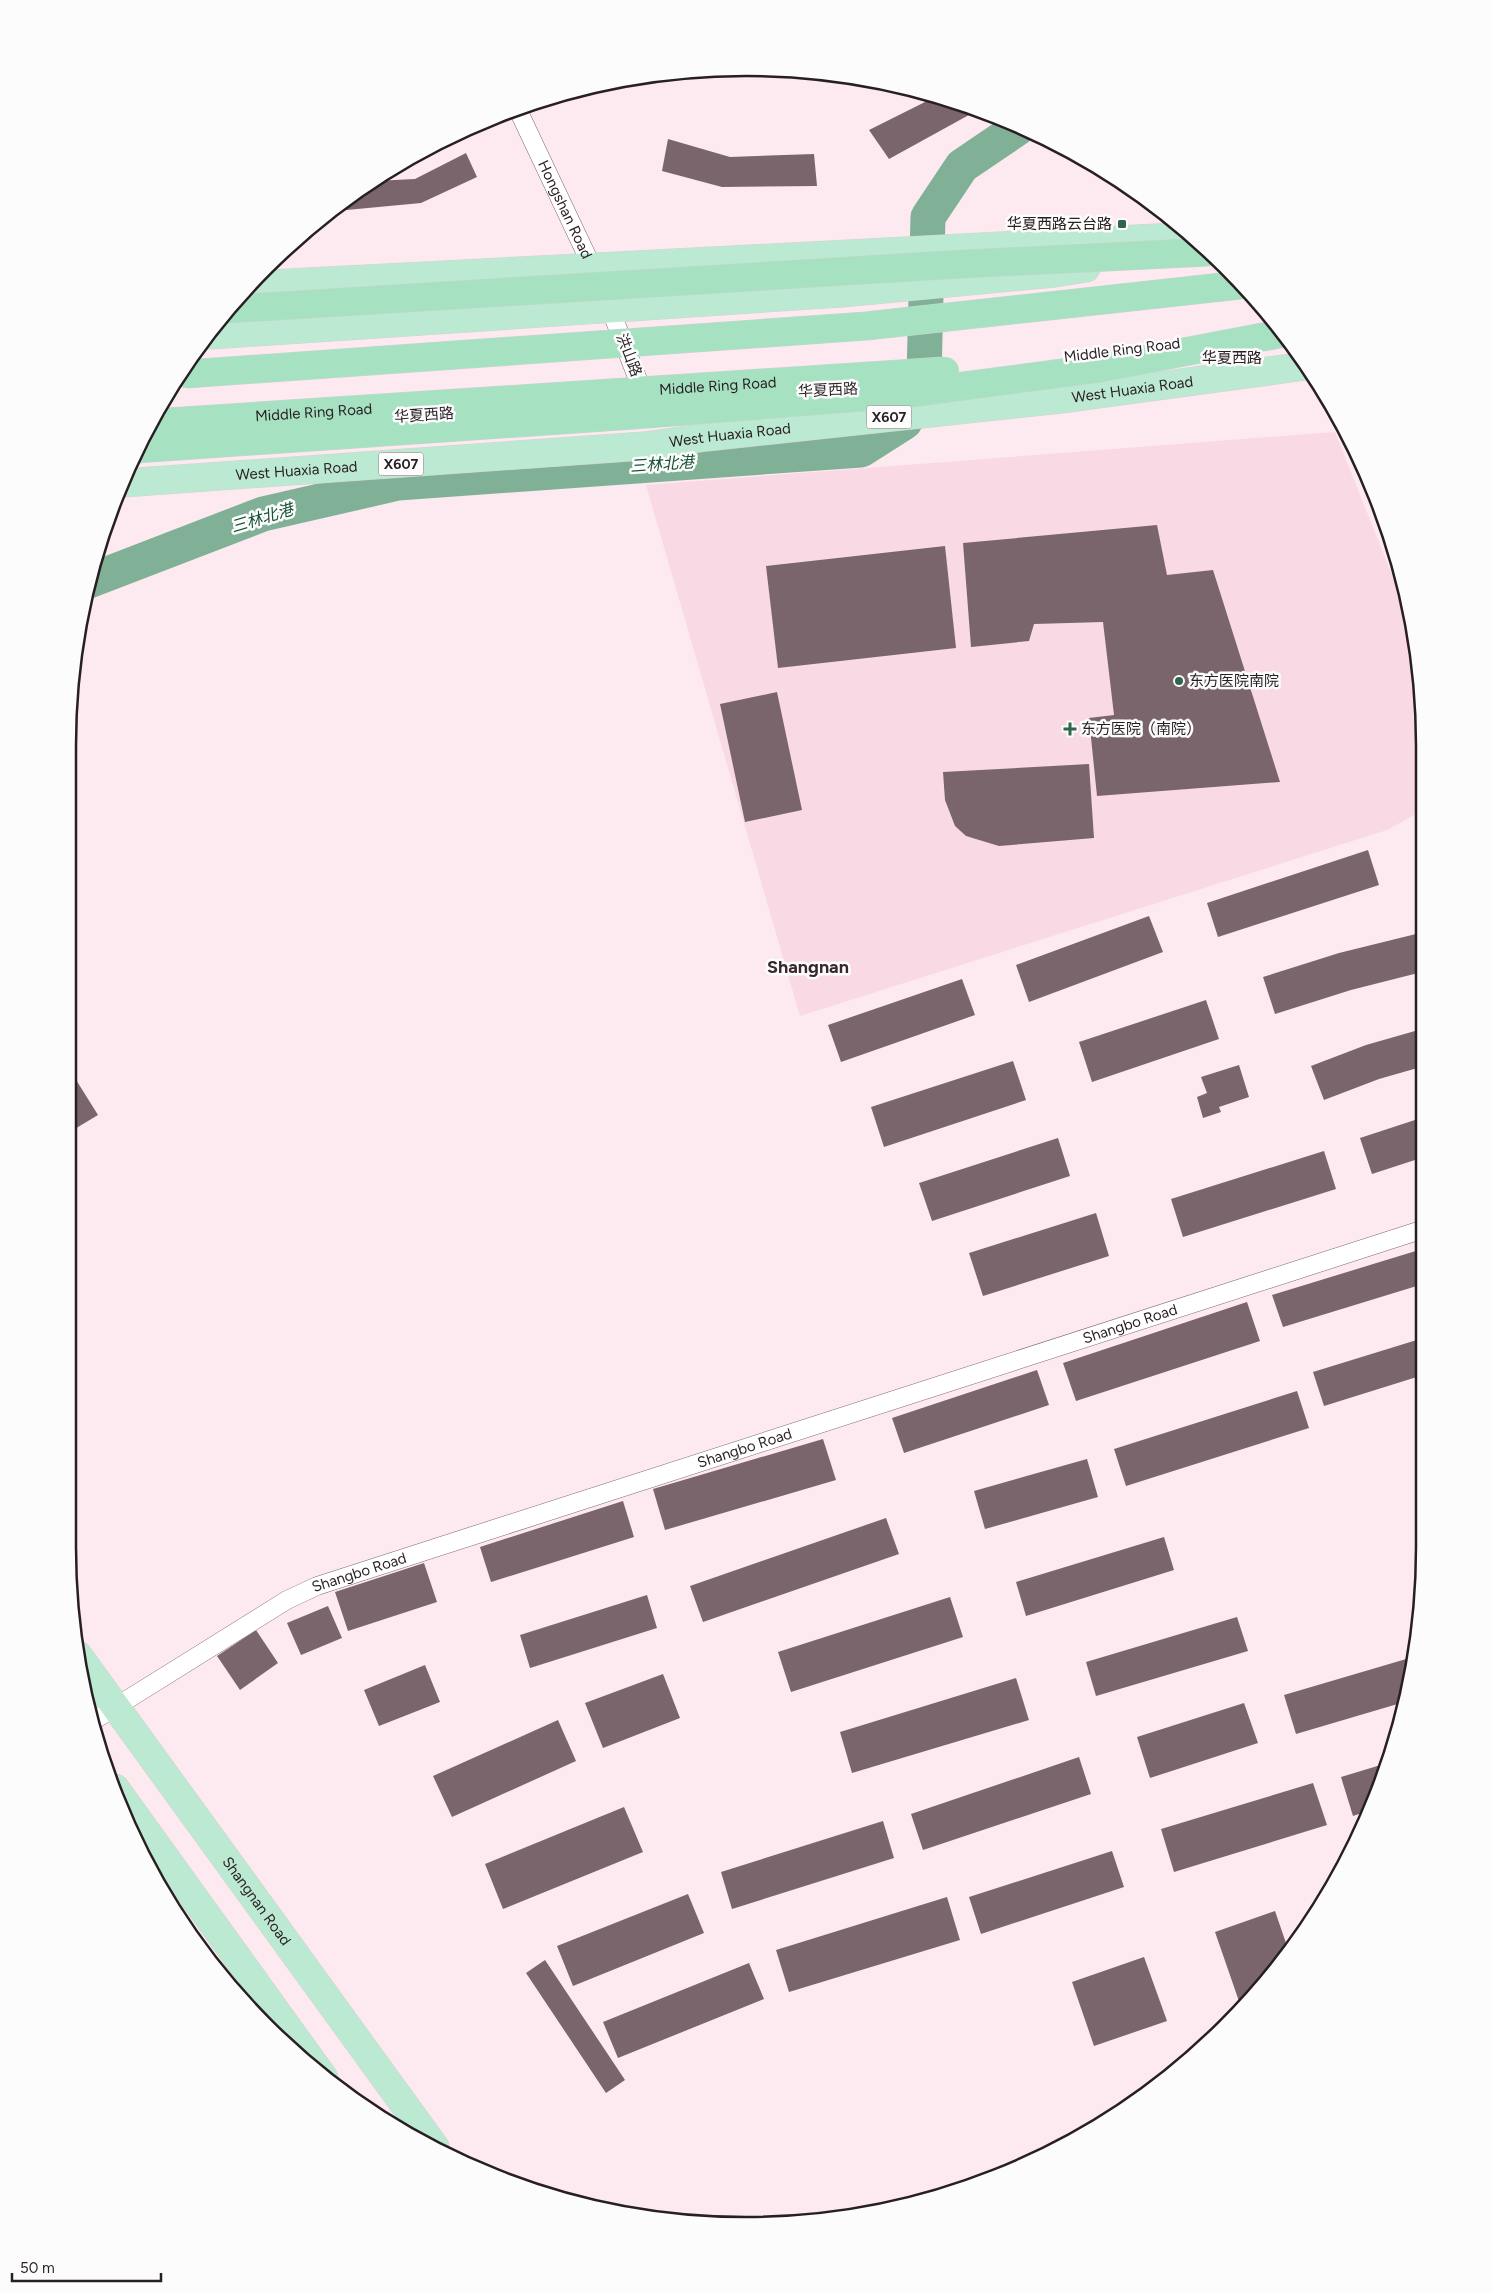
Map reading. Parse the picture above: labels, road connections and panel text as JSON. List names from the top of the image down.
{
  "streets": {
    "highway": ["Middle Ring Road"],
    "main road": [
      "华夏西路",
      "West Huaxia Road",
      "X607",
      "Shangnan Road"
    ],
    "street": ["Hongshan Road", "洪山路", "Shangbo Road"]
  },
  "crossings": [
    ["Hongshan Road", "洪山路"],
    ["洪山路", "华夏西路"],
    ["Shangbo Road", "Shangnan Road"]
  ],
  "districts": ["Shangnan"],
  "water": ["三林北港"],
  "places": {
    "transit": ["华夏西路云台路"],
    "other": ["东方医院南院"],
    "health": ["东方医院（南院）"]
  },
  "scale_bar": "50 m"
}
